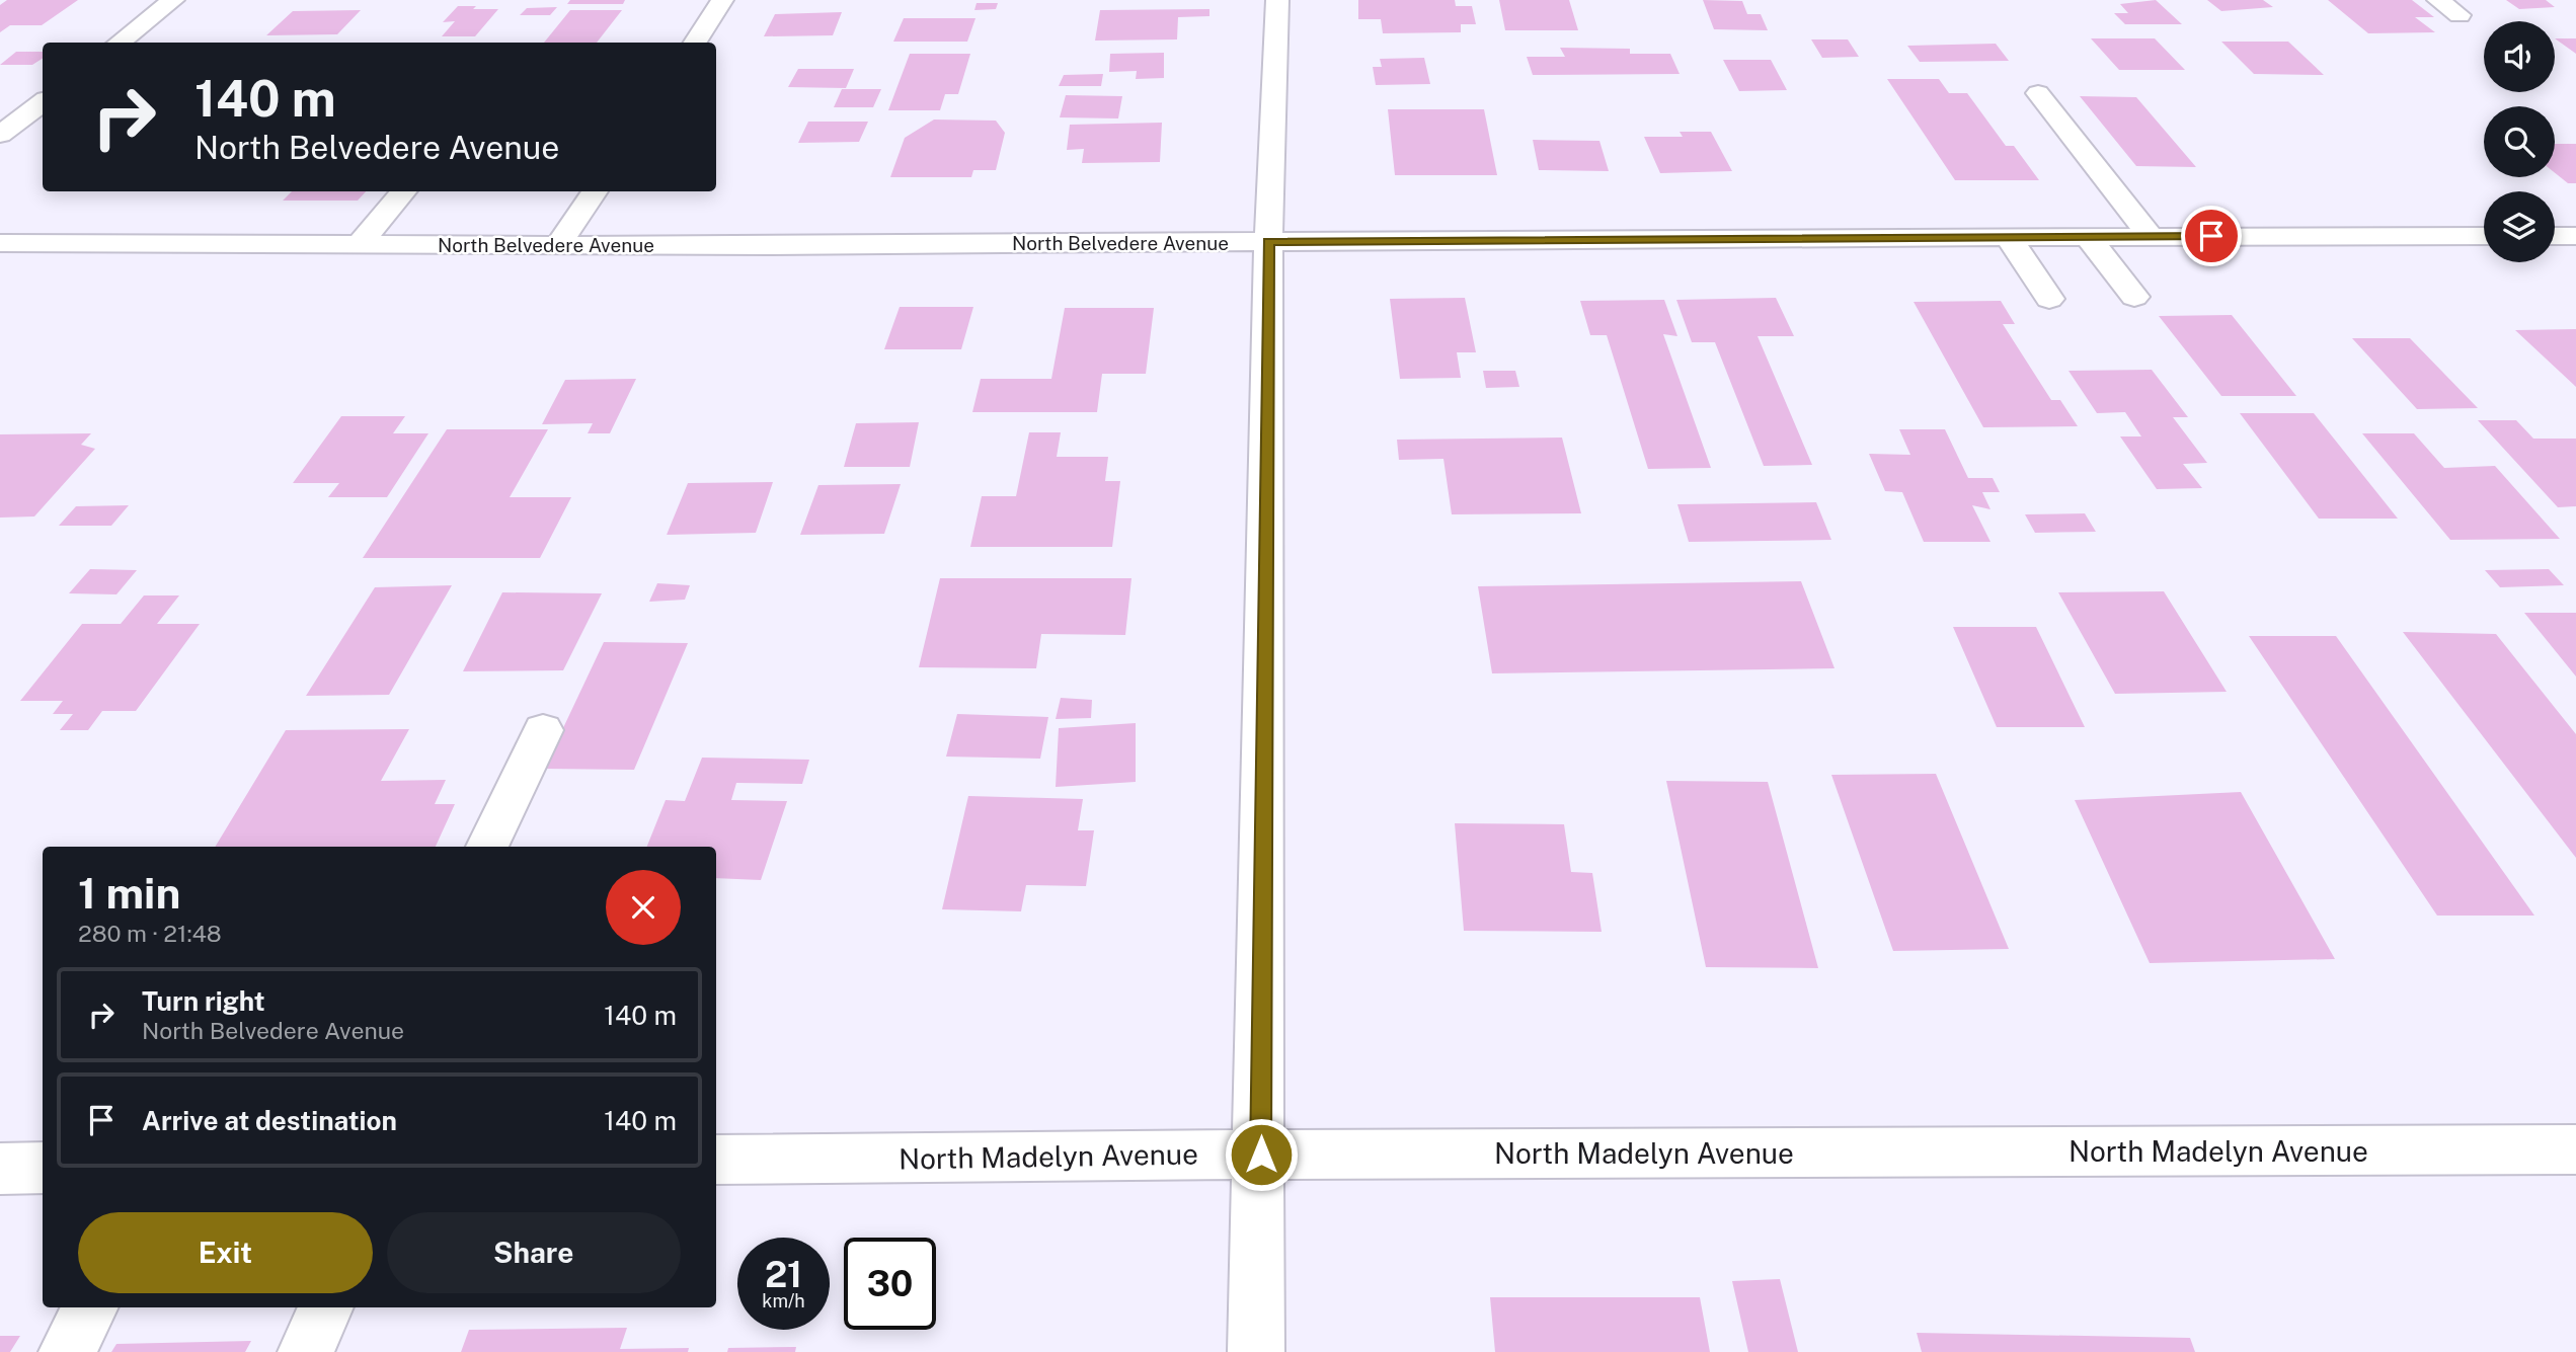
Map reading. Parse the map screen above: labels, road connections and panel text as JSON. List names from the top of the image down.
{
  "streets": {
    "street": ["North Belvedere Avenue", "North Madelyn Avenue"]
  },
  "page": {
    "turn": ["140 m", "North Belvedere Avenue"],
    "heading": ["1 min", "280 m · 21:48"],
    "list": [
      {
        "name": "Turn right",
        "note": "North Belvedere Avenue",
        "value": "140 m"
      },
      {
        "name": "Arrive at destination",
        "value": "140 m"
      }
    ],
    "buttons": ["Exit", "Share"],
    "speed": "21 km/h",
    "limit": "30"
  }
}
